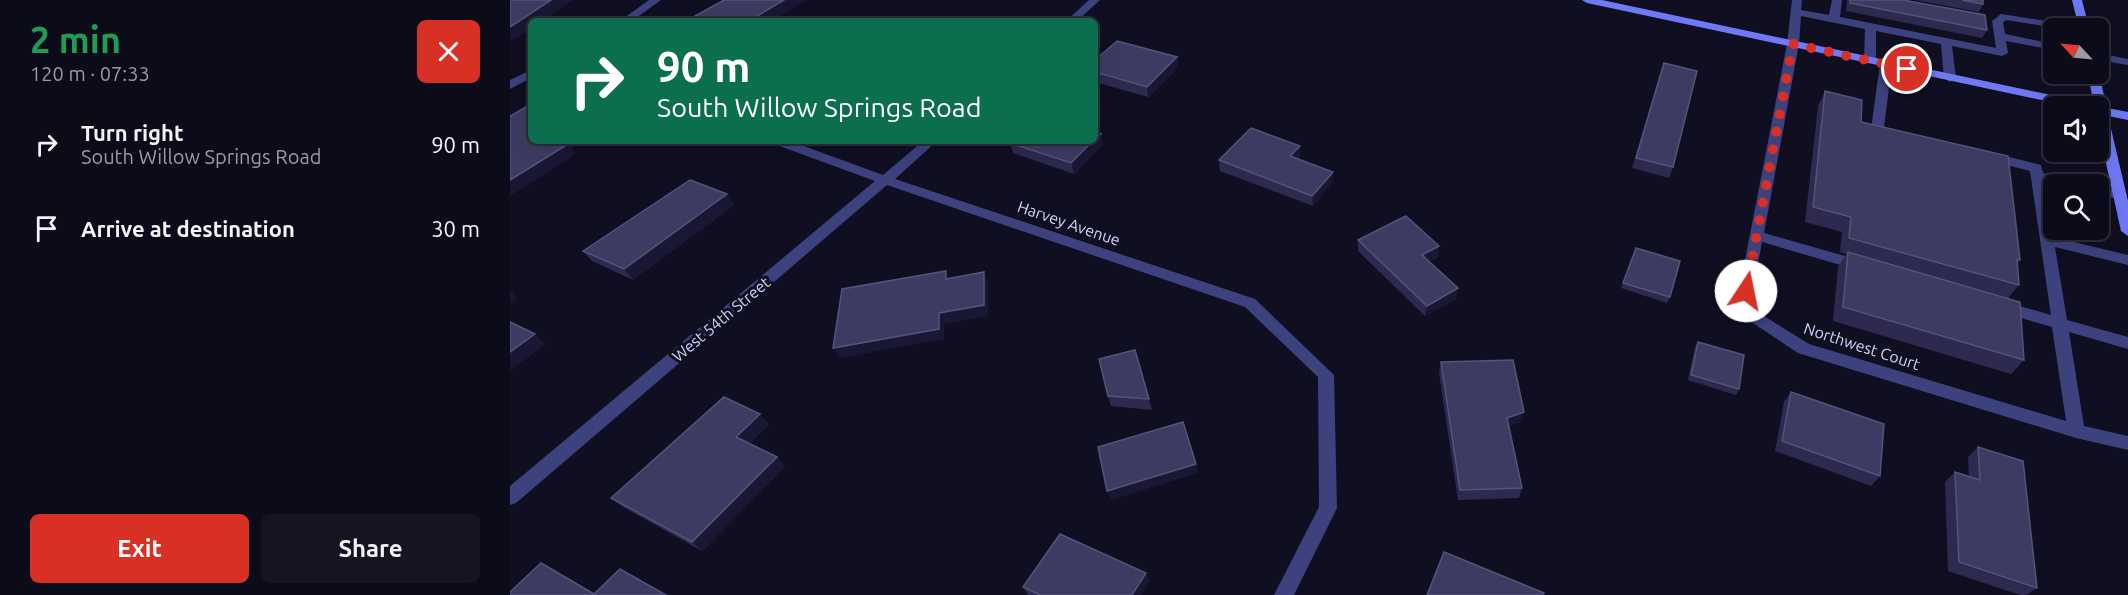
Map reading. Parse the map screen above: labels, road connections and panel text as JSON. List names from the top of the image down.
{
  "streets": {
    "street": ["Harvey Avenue", "West 54th Street", "Northwest Court"]
  },
  "crossings": [
    ["Harvey Avenue", "West 54th Street"]
  ],
  "north": "top left",
  "page": {
    "heading": ["2 min", "120 m · 07:33"],
    "turn": ["90 m", "South Willow Springs Road"],
    "list": [
      {
        "name": "Turn right",
        "note": "South Willow Springs Road",
        "value": "90 m"
      },
      {
        "name": "Arrive at destination",
        "value": "30 m"
      }
    ],
    "buttons": ["Exit", "Share"]
  }
}
